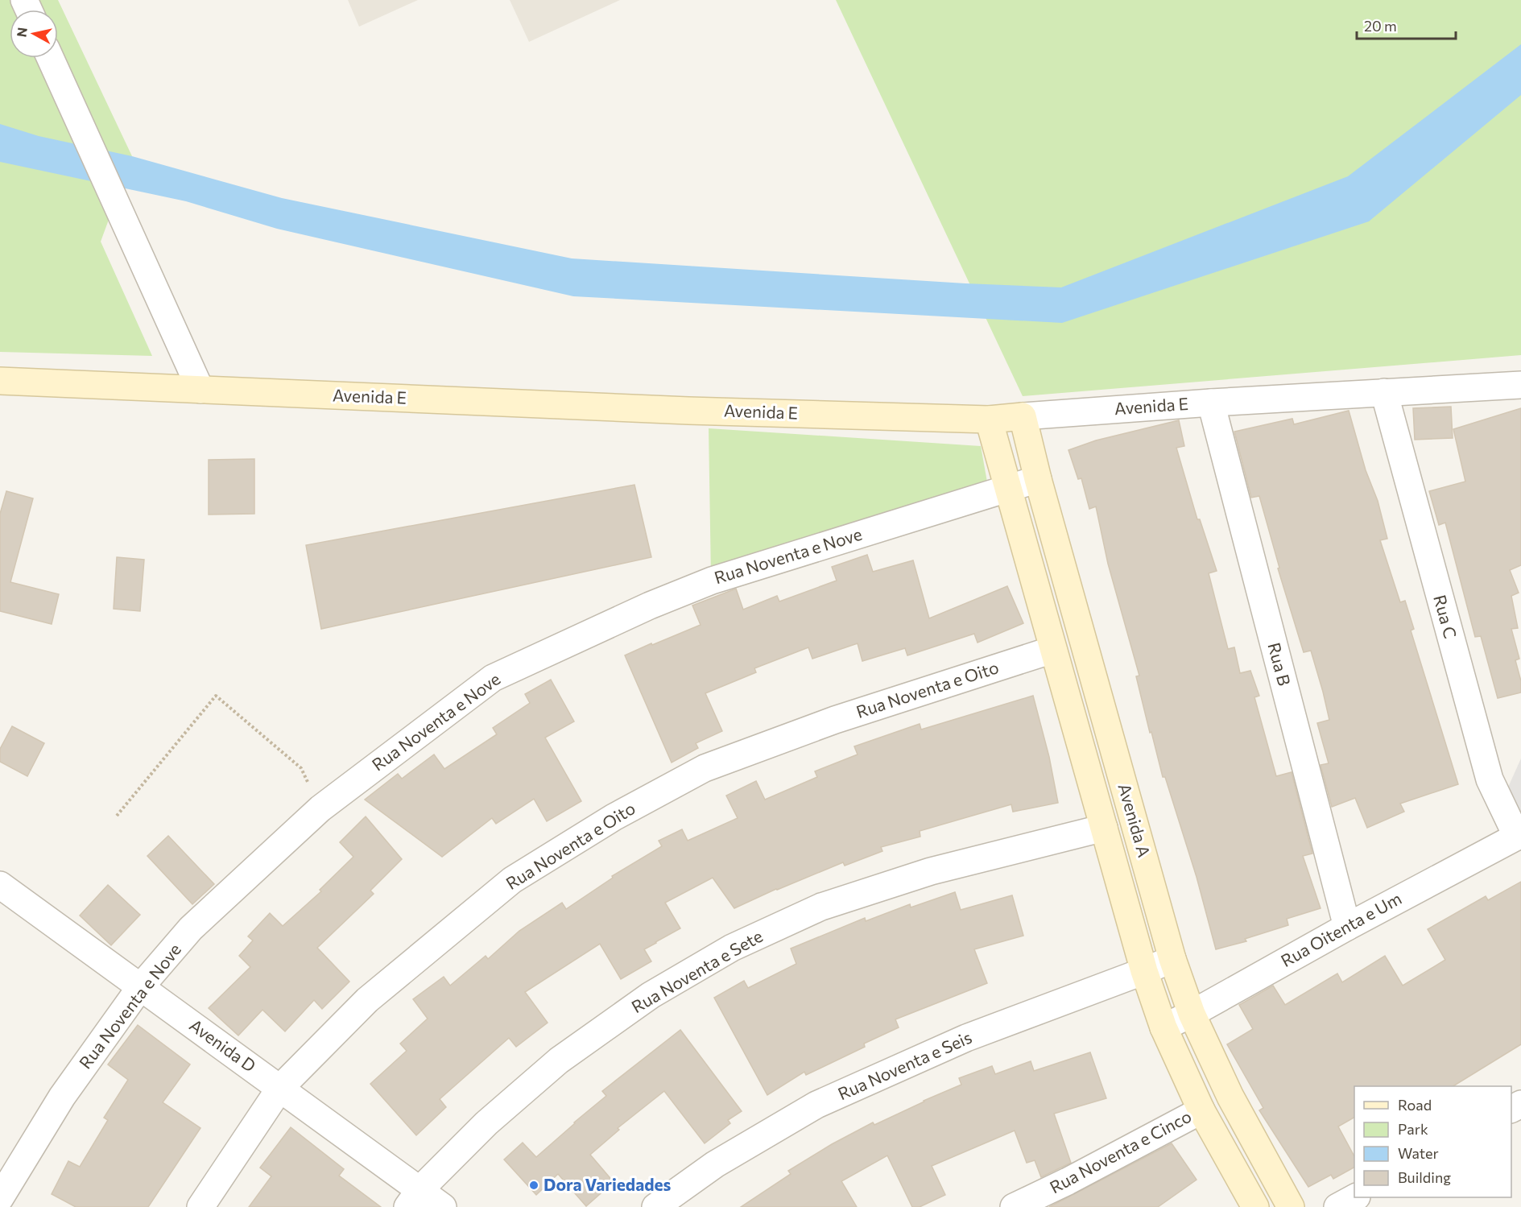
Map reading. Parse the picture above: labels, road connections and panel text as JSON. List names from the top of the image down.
{
  "streets": {
    "main road": ["Avenida E", "Avenida A"],
    "street": [
      "Rua Noventa e Nove",
      "Rua C",
      "Rua B",
      "Rua Noventa e Oito",
      "Rua Oitenta e Um",
      "Rua Noventa e Sete",
      "Avenida D",
      "Rua Noventa e Seis",
      "Rua Noventa e Cinco"
    ]
  },
  "crossings": [
    ["Avenida E", "Rua C"],
    ["Avenida E", "Rua B"],
    ["Avenida E", "Avenida A"],
    ["Rua Noventa e Nove", "Avenida A"],
    ["Rua Noventa e Nove", "Avenida D"],
    ["Rua C", "Rua Oitenta e Um"],
    ["Rua B", "Rua Oitenta e Um"],
    ["Rua Noventa e Oito", "Avenida A"],
    ["Rua Noventa e Oito", "Avenida D"],
    ["Avenida A", "Rua Oitenta e Um"],
    ["Avenida A", "Rua Noventa e Sete"],
    ["Avenida A", "Rua Noventa e Seis"],
    ["Avenida A", "Rua Noventa e Cinco"],
    ["Rua Noventa e Sete", "Avenida D"]
  ],
  "places": ["Dora Variedades"],
  "legend": [
    "Road",
    "Park",
    "Water",
    "Building"
  ],
  "scale_bar": "20 m",
  "north": "left"
}
